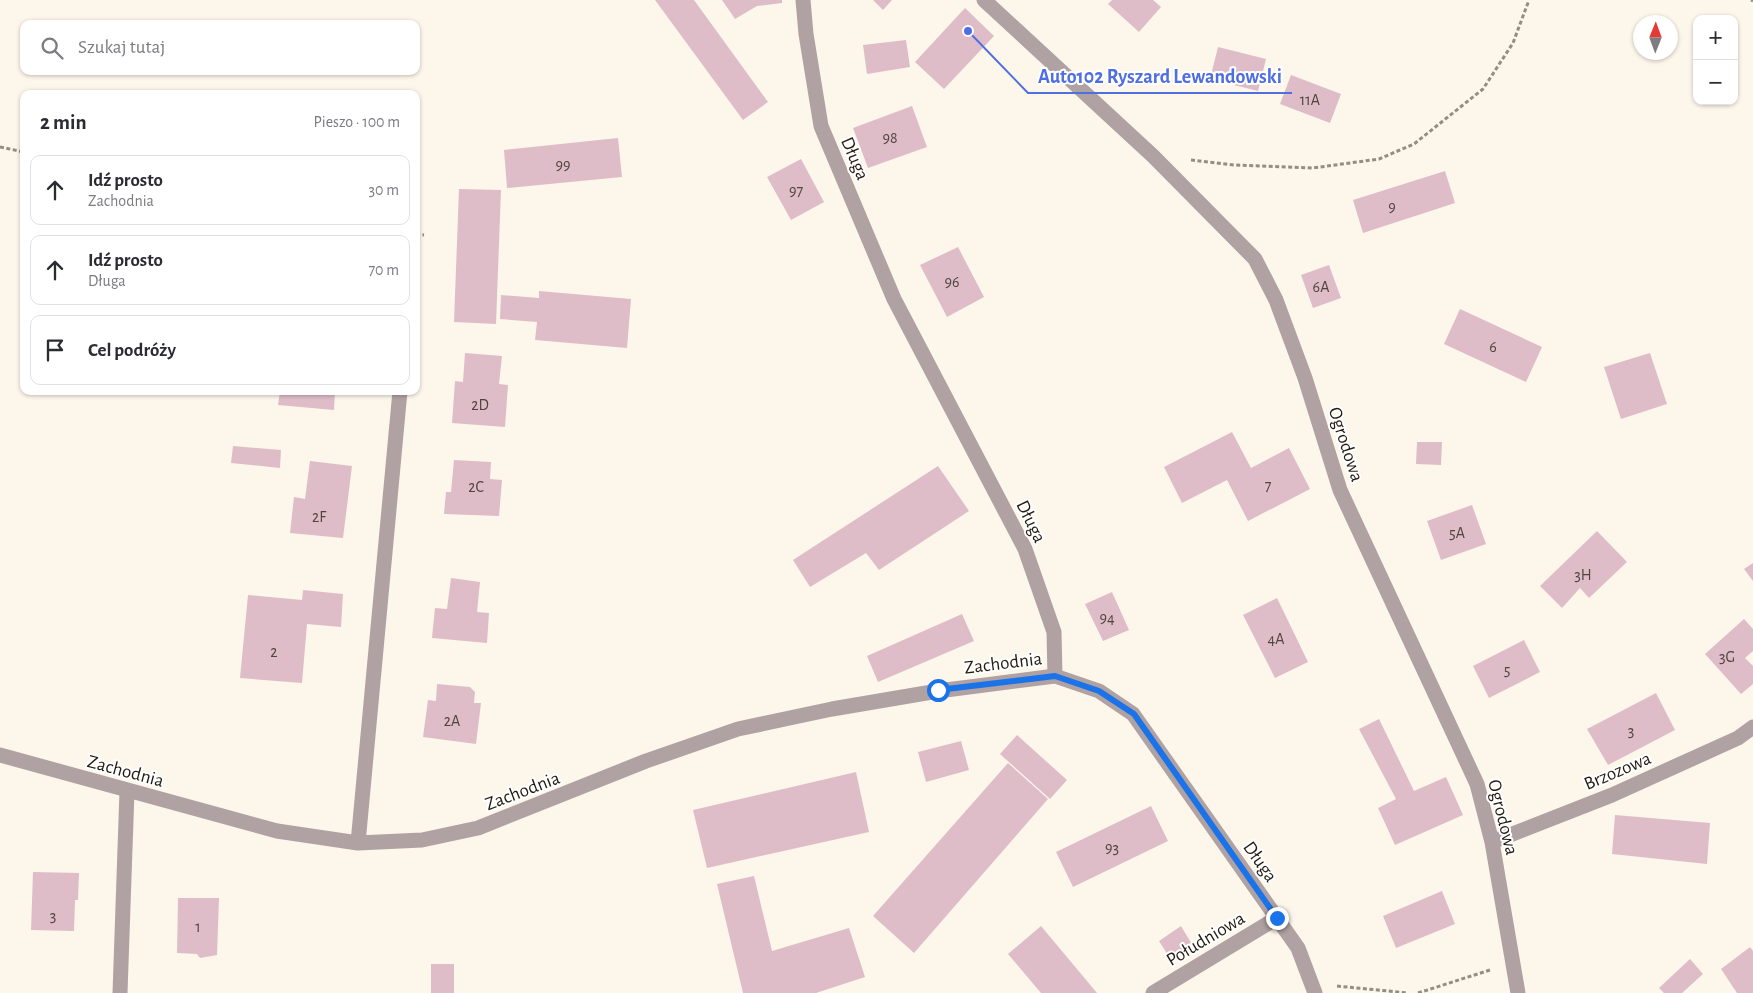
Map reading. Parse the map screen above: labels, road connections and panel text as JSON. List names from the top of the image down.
{
  "streets": {
    "street": [
      "Długa",
      "Ogrodowa",
      "Zachodnia",
      "Brzozowa",
      "Południowa"
    ]
  },
  "crossings": [
    ["Długa", "Zachodnia"],
    ["Długa", "Południowa"],
    ["Ogrodowa", "Brzozowa"]
  ],
  "places": ["Auto102 Ryszard Lewandowski"],
  "house_numbers": [
    "11A",
    "98",
    "99",
    "97",
    "9",
    "96",
    "6A",
    "6",
    "2D",
    "7",
    "2C",
    "2F",
    "5A",
    "3H",
    "94",
    "4A",
    "2",
    "3G",
    "5",
    "2A",
    "3",
    "93",
    "3",
    "1"
  ],
  "north": "top",
  "page": {
    "map_buttons": ["+", "−"],
    "search": "Szukaj tutaj",
    "heading": ["2 min", "Pieszo · 100 m"],
    "list": [
      ["Idź prosto", "Zachodnia", "30 m"],
      ["Idź prosto", "Długa", "70 m"],
      "Cel podróży"
    ]
  }
}
